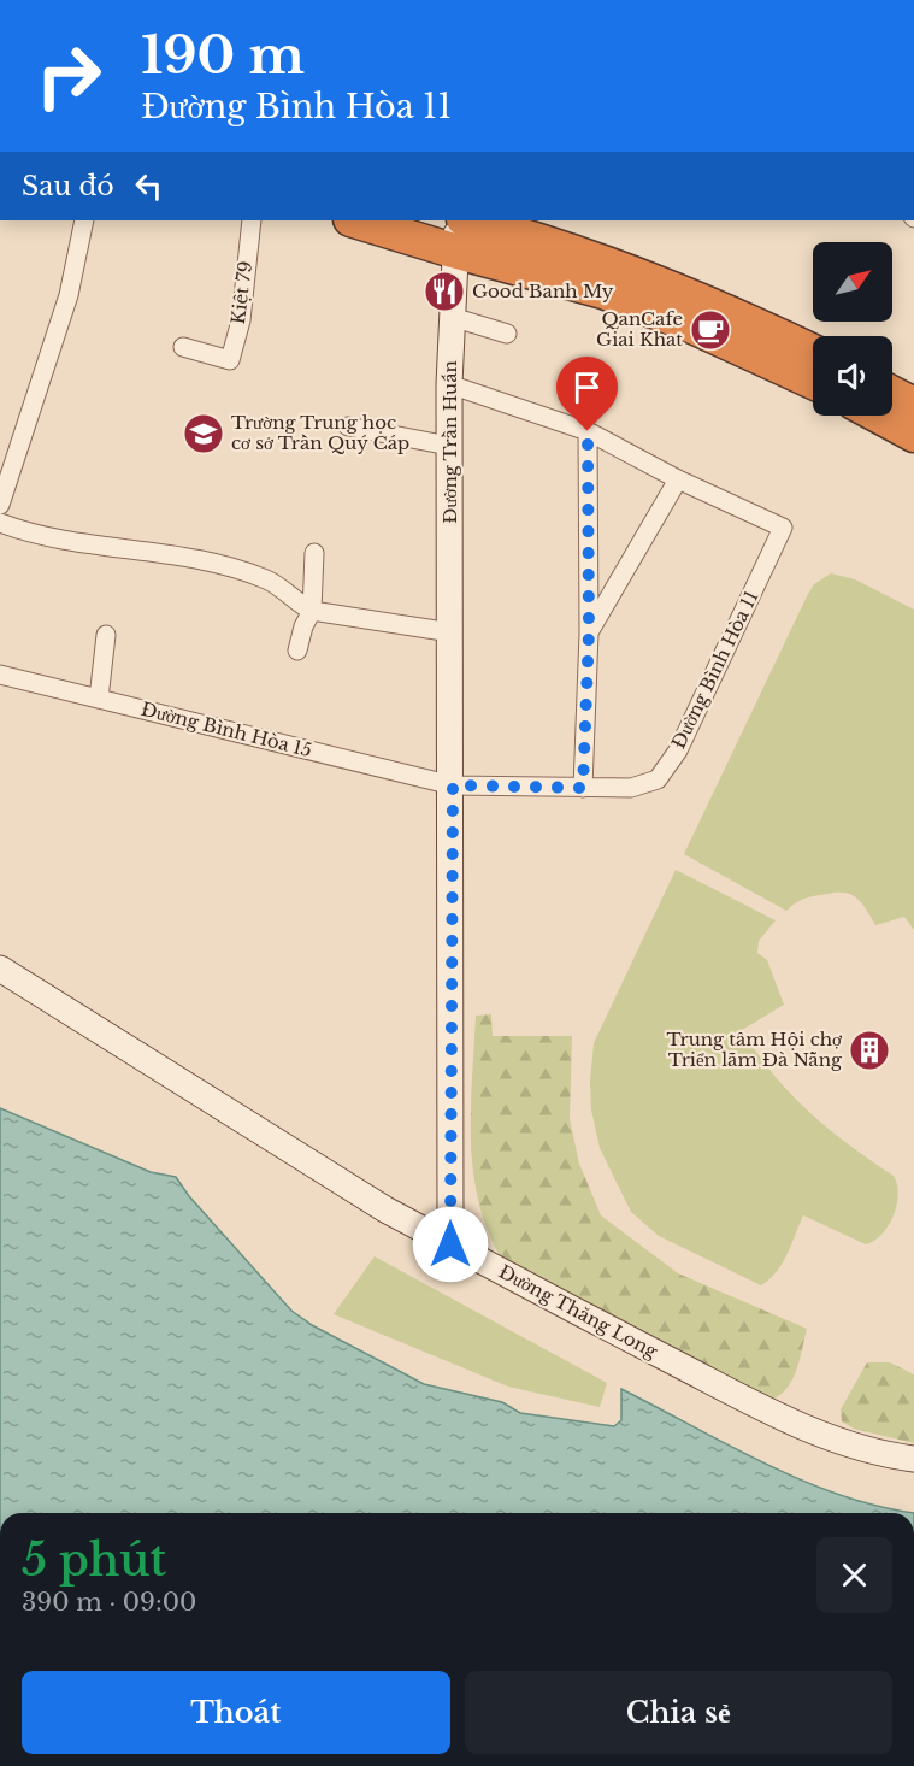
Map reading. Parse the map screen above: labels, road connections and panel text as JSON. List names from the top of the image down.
{
  "streets": {
    "street": [
      "Kiệt 79",
      "Đường Trần Huấn",
      "Đường Bình Hòa 11",
      "Đường Bình Hòa 15",
      "Đường Thăng Long"
    ]
  },
  "crossings": [
    ["Đường Trần Huấn", "Đường Bình Hòa 11"],
    ["Đường Trần Huấn", "Đường Bình Hòa 15"],
    ["Đường Trần Huấn", "Đường Thăng Long"],
    ["Đường Bình Hòa 11", "Đường Bình Hòa 15"]
  ],
  "places": {
    "restaurant": ["Good Banh My"],
    "cafe": ["QanCafe Giai Khat"],
    "school or university": ["Trường Trung học cơ sở Trần Quý Cáp"],
    "building": ["Trung tâm Hội chợ Triển lãm Đà Nẵng"]
  },
  "north": "top right",
  "page": {
    "turn": ["190 m", "Đường Bình Hòa 11"],
    "then": "Sau đó",
    "heading": ["5 phút", "390 m · 09:00"],
    "buttons": ["Thoát", "Chia sẻ"]
  }
}
